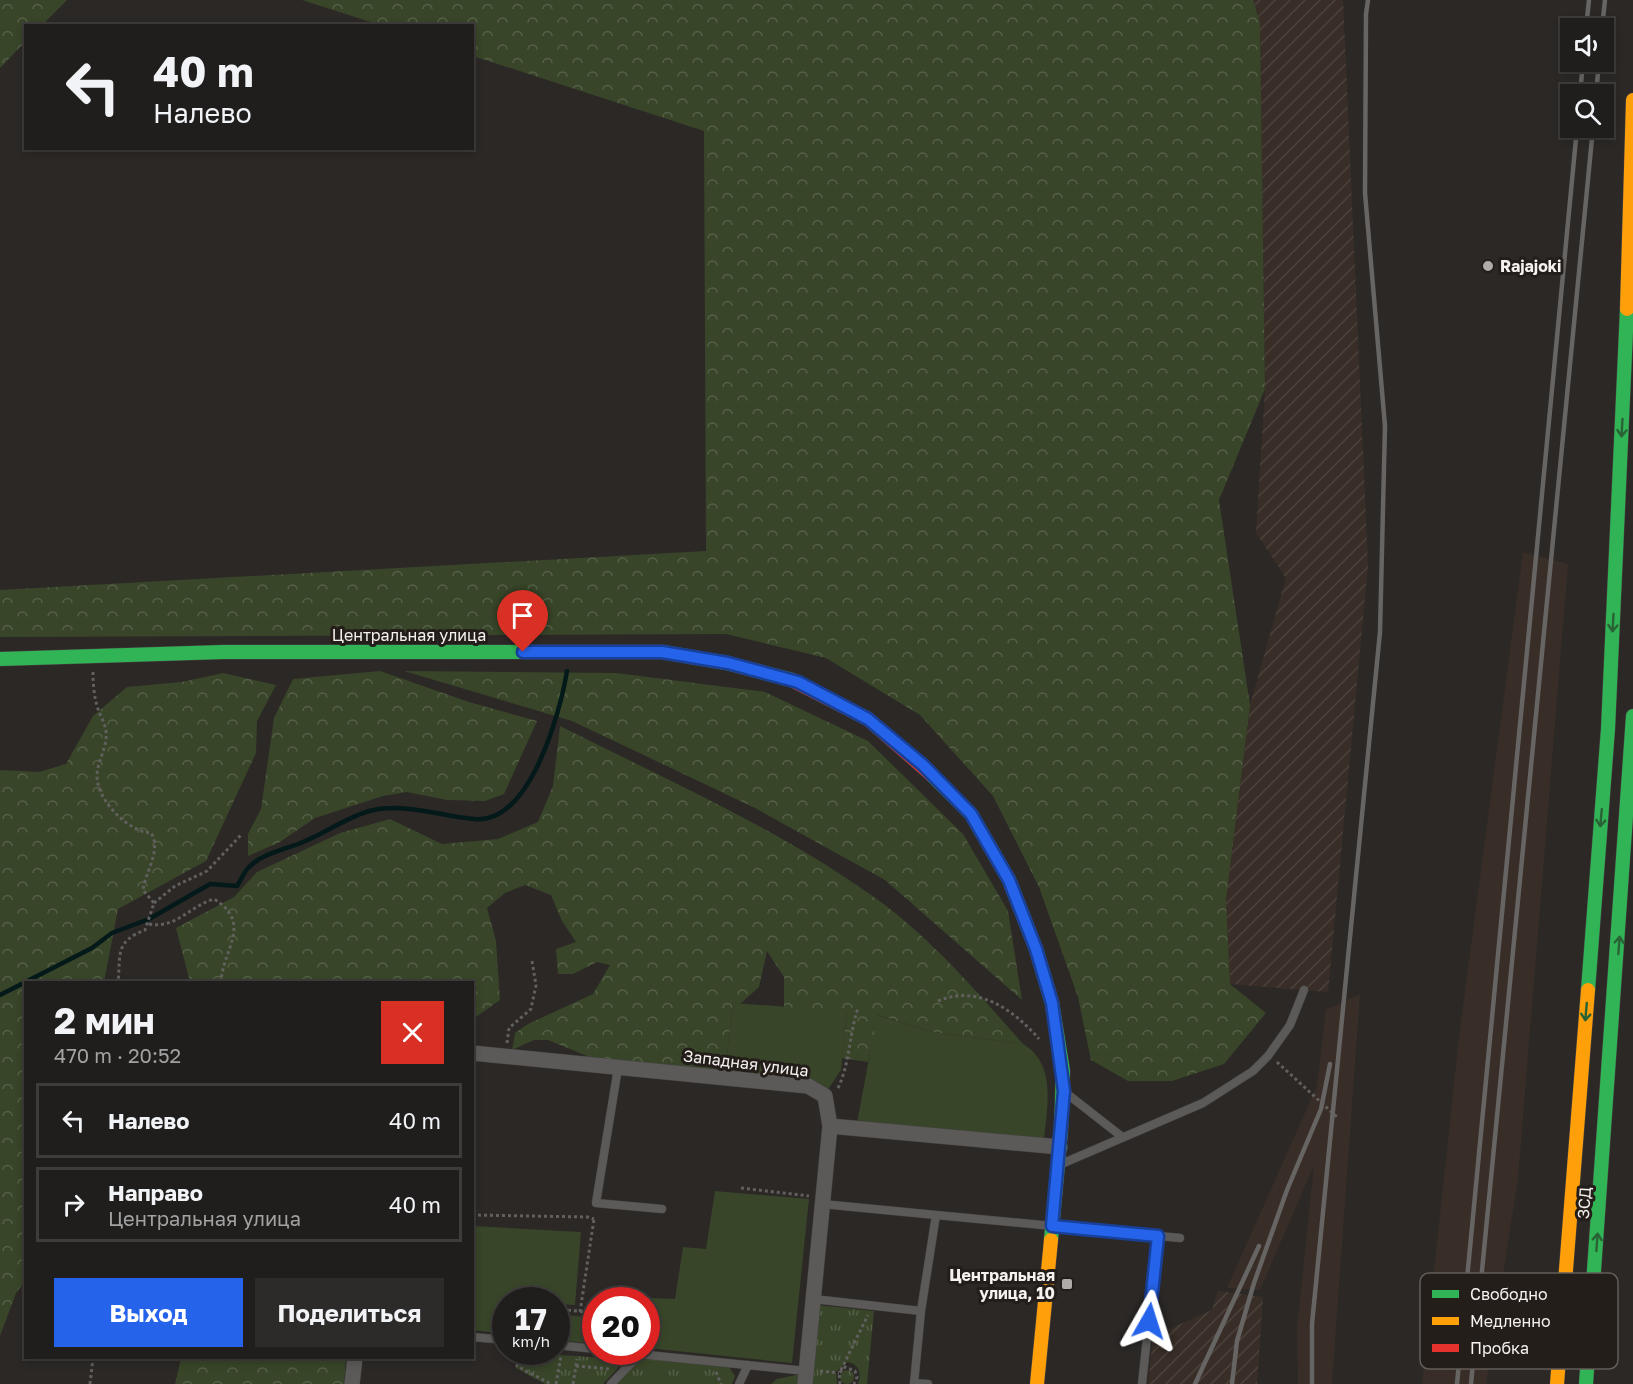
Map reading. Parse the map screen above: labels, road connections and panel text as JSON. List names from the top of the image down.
{
  "streets": {
    "main road": ["Центральная улица", "ЗСД"],
    "street": ["Западная улица"]
  },
  "places": {
    "other": ["Rajajoki"],
    "transit": ["Центральная улица, 10"]
  },
  "legend": ["Свободно", "Медленно", "Пробка"],
  "page": {
    "turn": ["40 m", "Налево"],
    "heading": ["2 мин", "470 m · 20:52"],
    "list": [
      {
        "name": "Налево",
        "value": "40 m"
      },
      {
        "name": "Направо",
        "note": "Центральная улица",
        "value": "40 m"
      }
    ],
    "buttons": ["Выход", "Поделиться"],
    "speed": "17 km/h",
    "limit": "20"
  }
}
